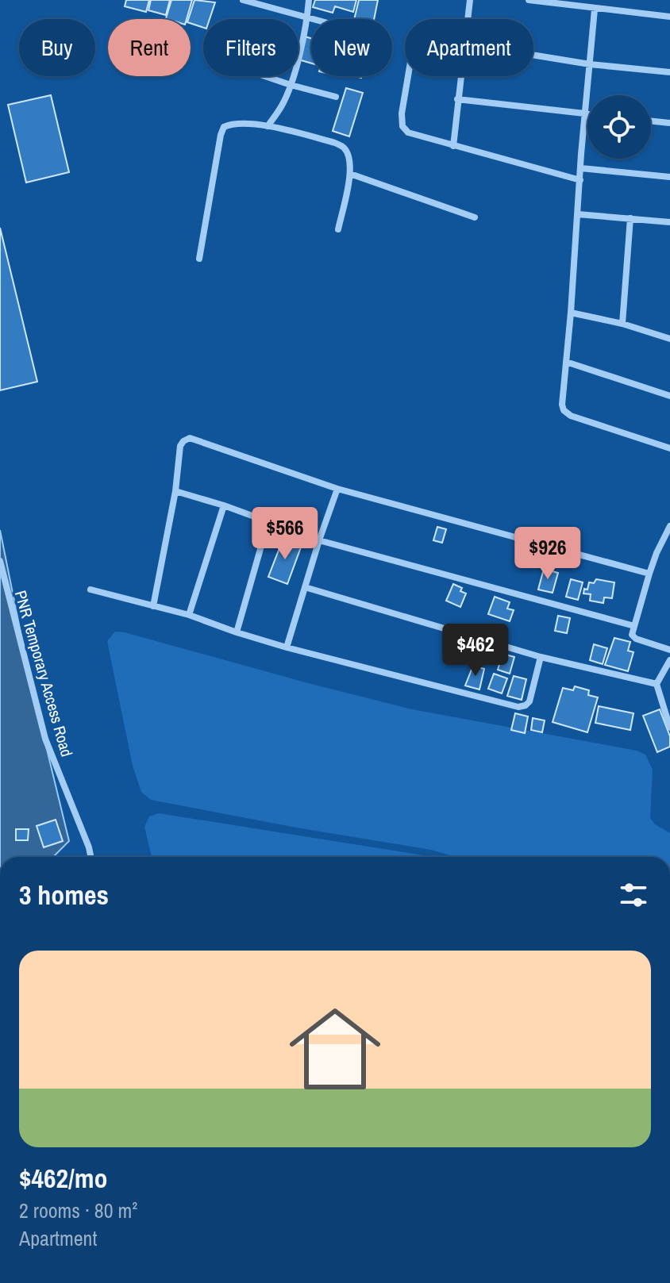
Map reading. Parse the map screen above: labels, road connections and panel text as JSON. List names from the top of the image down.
{
  "streets": {
    "street": ["PNR Temporary Access Road"]
  },
  "page": {
    "chip": [
      "Buy",
      "Rent",
      "Filters",
      "New",
      "Apartment"
    ],
    "price": ["$566", "$926", "$462"],
    "heading": "3 homes",
    "list": [
      {
        "name": "$462/mo",
        "note": "2 rooms · 80 m² · Apartment"
      }
    ]
  }
}
